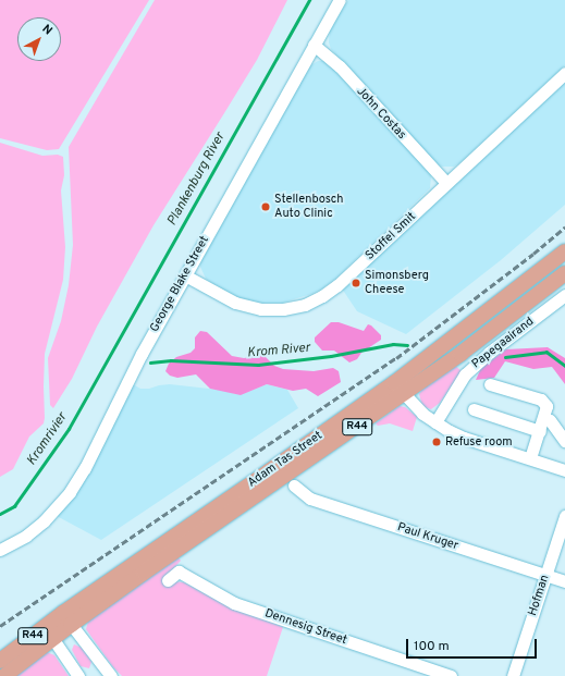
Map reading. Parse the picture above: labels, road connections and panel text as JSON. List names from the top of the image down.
{
  "streets": {
    "main road": ["R44", "Adam Tas Street"],
    "street": [
      "John Costas",
      "Stoffel Smit",
      "George Blake Street",
      "Papegaairand",
      "Paul Kruger",
      "Hofman",
      "Dennesig Street"
    ]
  },
  "crossings": [
    ["John Costas", "Stoffel Smit"],
    ["John Costas", "George Blake Street"],
    ["Stoffel Smit", "George Blake Street"],
    ["Paul Kruger", "Hofman"]
  ],
  "water": ["Plankenburg River", "Krom River", "Kromrivier"],
  "places": ["Stellenbosch Auto Clinic", "Simonsberg Cheese", "Refuse room"],
  "scale_bar": "100 m",
  "north": "top right"
}
